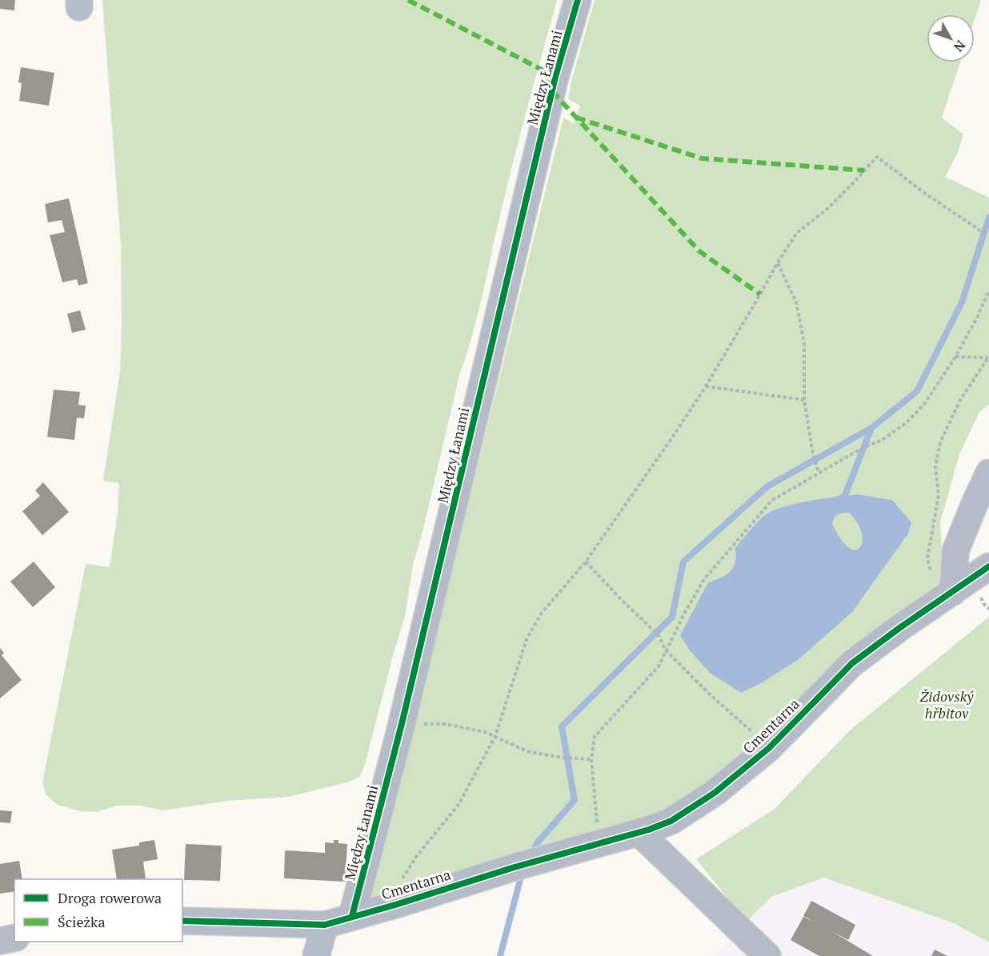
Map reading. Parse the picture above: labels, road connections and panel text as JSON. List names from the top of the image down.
{
  "streets": {
    "street": ["Między Łanami", "Cmentarna"]
  },
  "crossings": [
    ["Między Łanami", "Cmentarna"]
  ],
  "parks": ["Židovský hřbitov"],
  "legend": ["Droga rowerowa", "Ścieżka"],
  "north": "bottom right"
}
